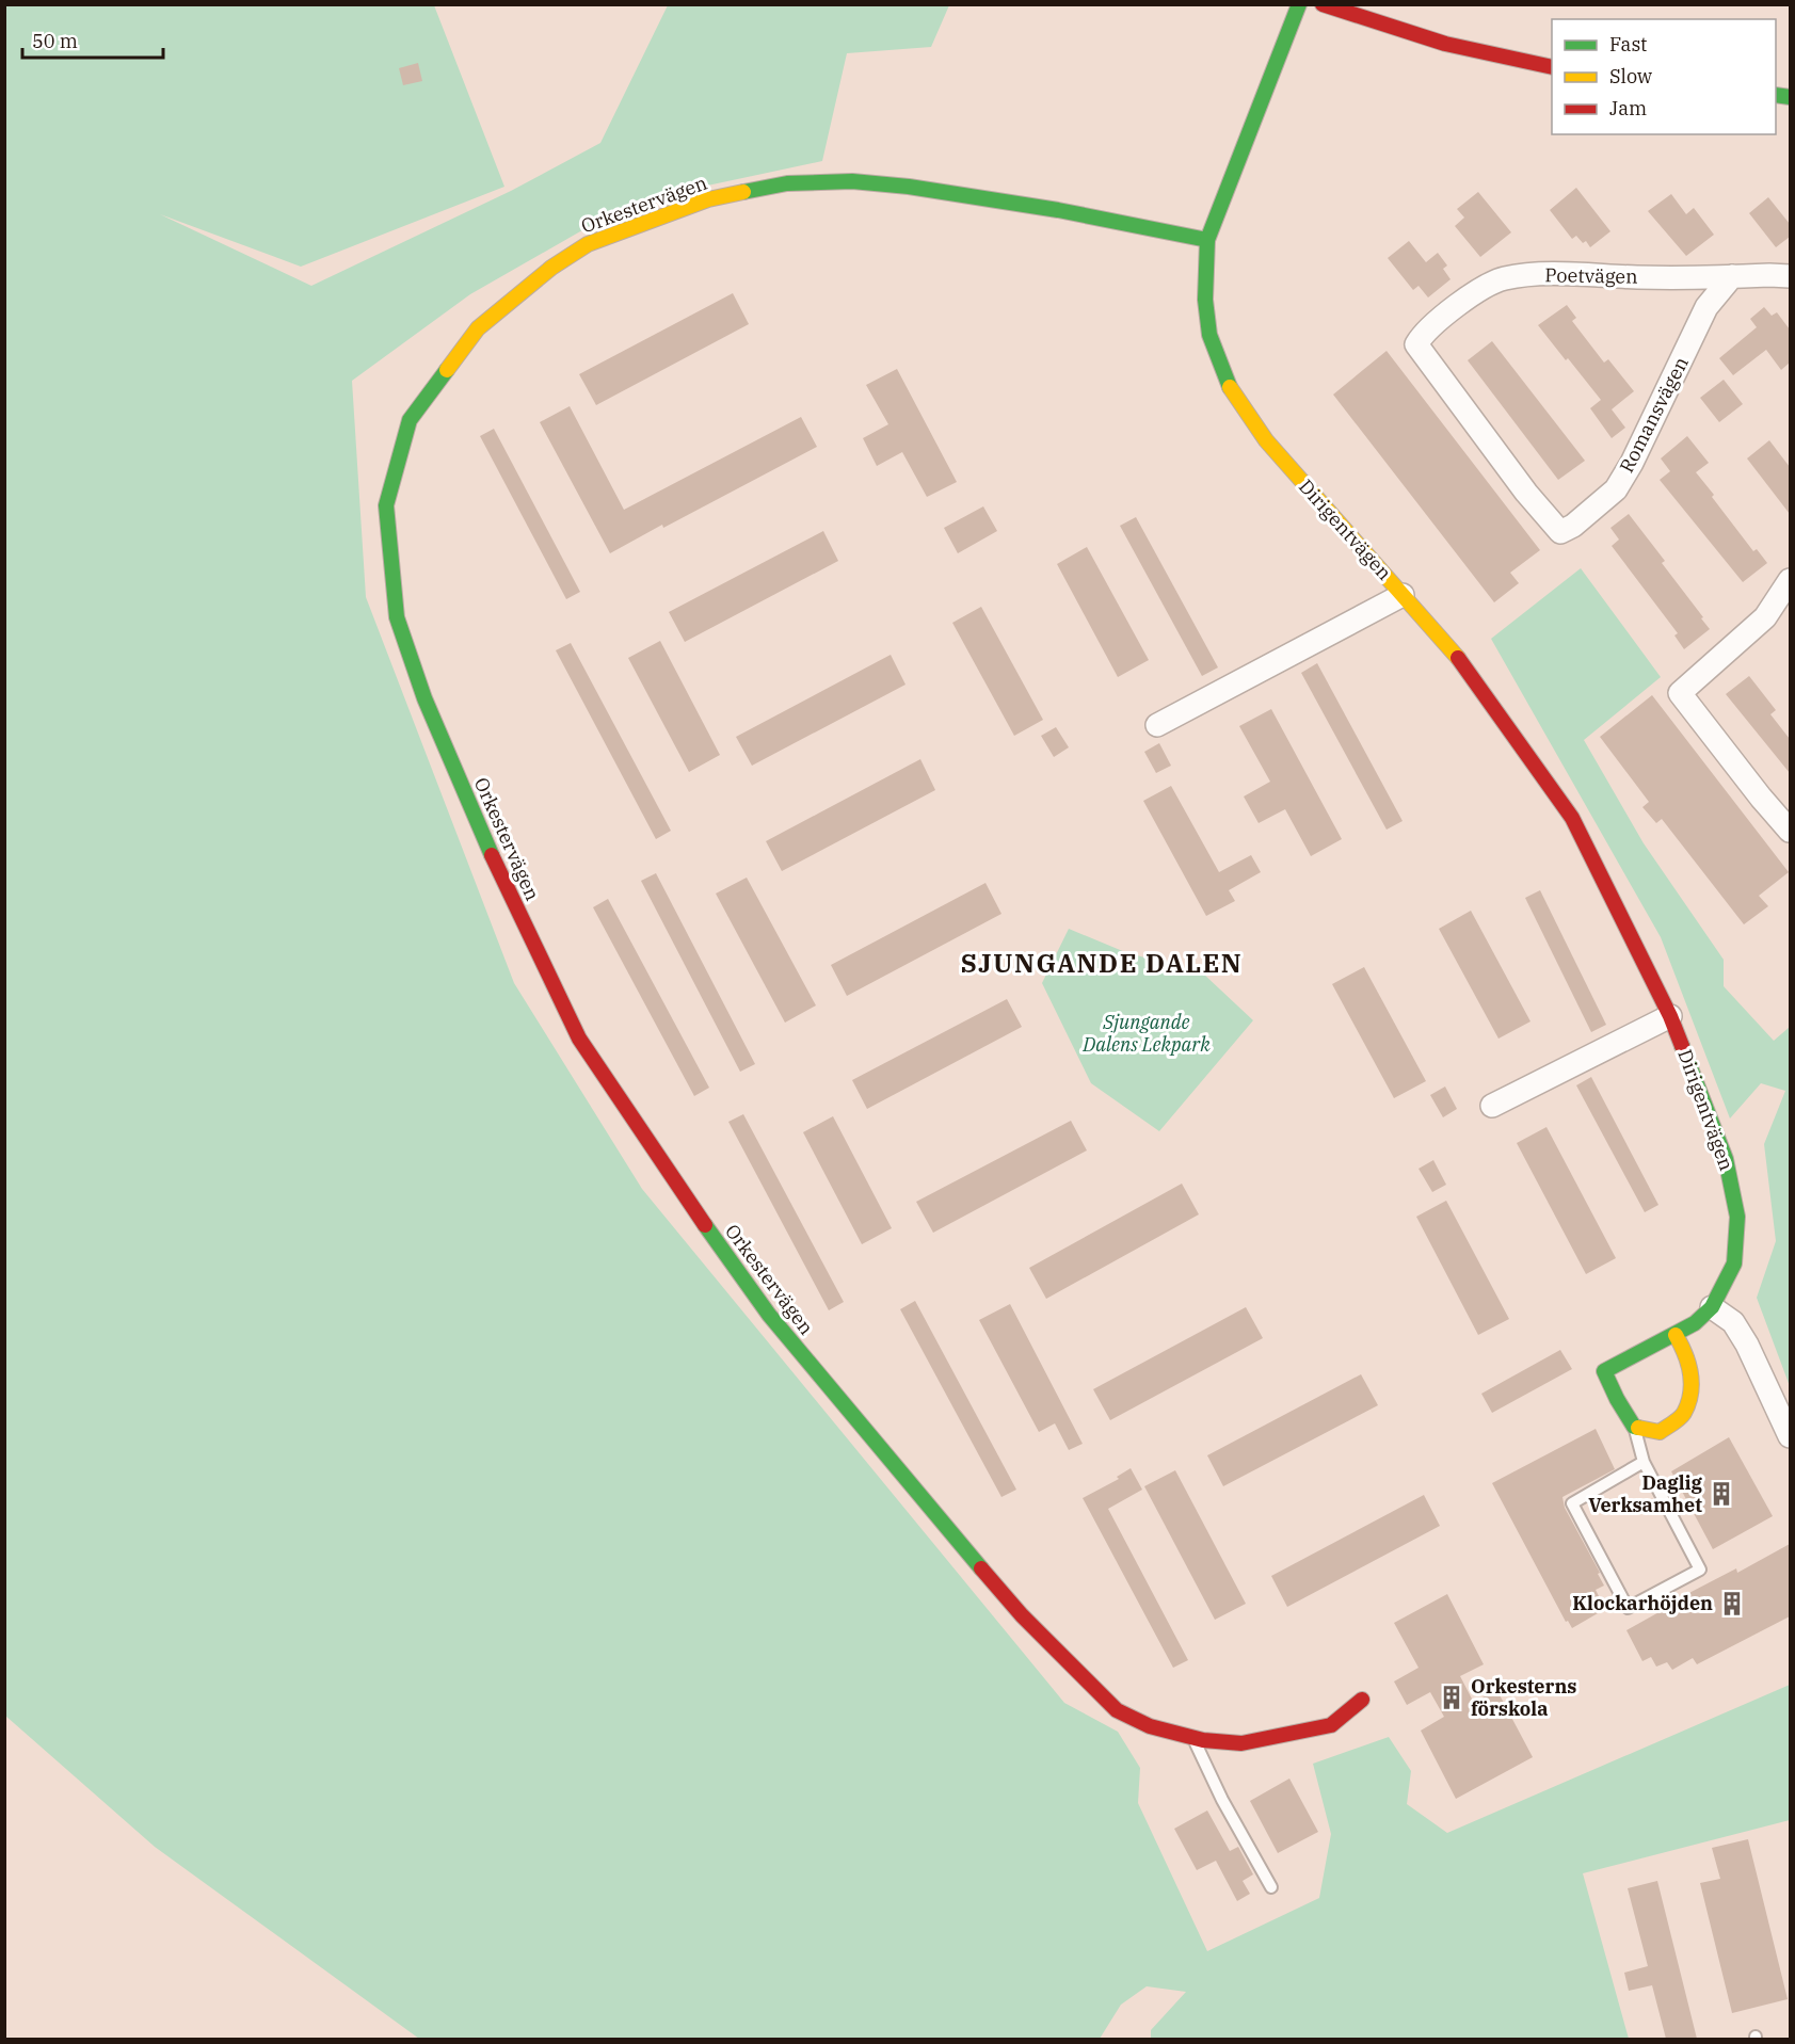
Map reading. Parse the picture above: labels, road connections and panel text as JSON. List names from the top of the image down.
{
  "streets": {
    "street": [
      "Orkestervägen",
      "Poetvägen",
      "Romansvägen",
      "Dirigentvägen"
    ]
  },
  "crossings": [
    ["Orkestervägen", "Dirigentvägen"],
    ["Poetvägen", "Romansvägen"]
  ],
  "districts": ["SJUNGANDE DALEN"],
  "parks": ["Sjungande Dalens Lekpark"],
  "places": {
    "building": ["Daglig Verksamhet", "Klockarhöjden", "Orkesterns förskola"]
  },
  "legend": ["Fast", "Slow", "Jam"],
  "scale_bar": "50 m"
}
